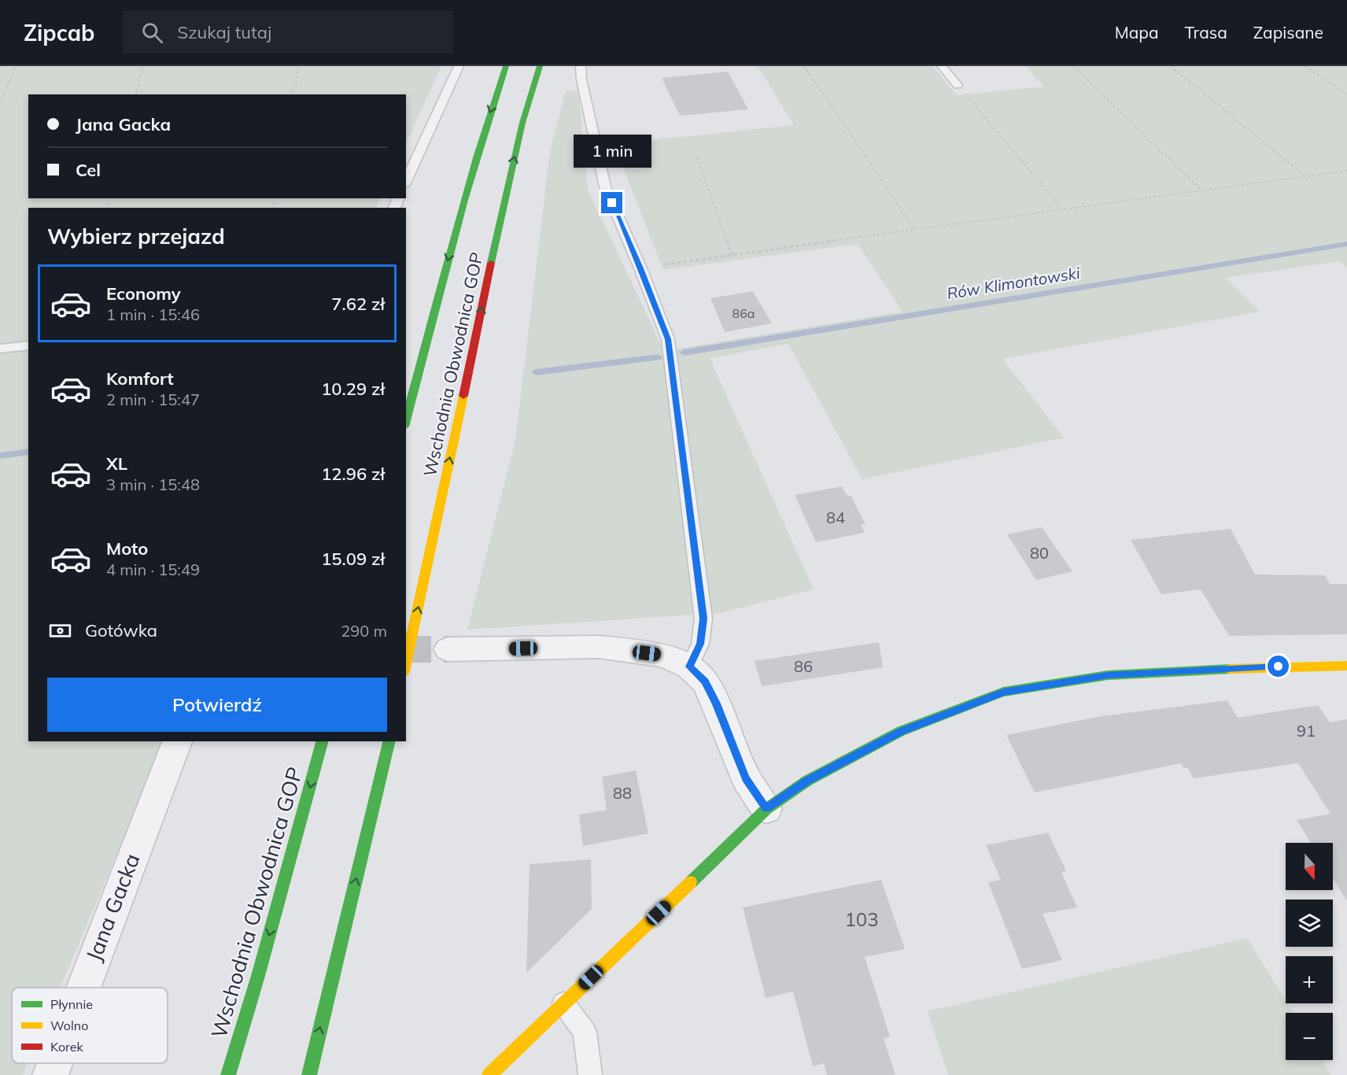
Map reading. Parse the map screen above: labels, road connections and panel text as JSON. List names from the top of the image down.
{
  "streets": {
    "main road": ["Wschodnia Obwodnica GOP"],
    "street": ["Jana Gacka"]
  },
  "water": ["Rów Klimontowski"],
  "house_numbers": [
    "86a",
    "84",
    "80",
    "86",
    "91",
    "88",
    "103"
  ],
  "legend": ["Płynnie", "Wolno", "Korek"],
  "north": "bottom",
  "page": {
    "header": "Zipcab",
    "search": "Szukaj tutaj",
    "nav": ["Mapa", "Trasa", "Zapisane"],
    "banner": ["Jana Gacka", "Cel"],
    "bubble": "1 min",
    "heading": "Wybierz przejazd",
    "list": [
      {
        "name": "Economy",
        "note": "1 min · 15:46",
        "value": "7.62 zł"
      },
      {
        "name": "Komfort",
        "note": "2 min · 15:47",
        "value": "10.29 zł"
      },
      {
        "name": "XL",
        "note": "3 min · 15:48",
        "value": "12.96 zł"
      },
      {
        "name": "Moto",
        "note": "4 min · 15:49",
        "value": "15.09 zł"
      }
    ],
    "pay": ["Gotówka", "290 m"],
    "buttons": "Potwierdź",
    "map_buttons": ["+", "−"]
  }
}
